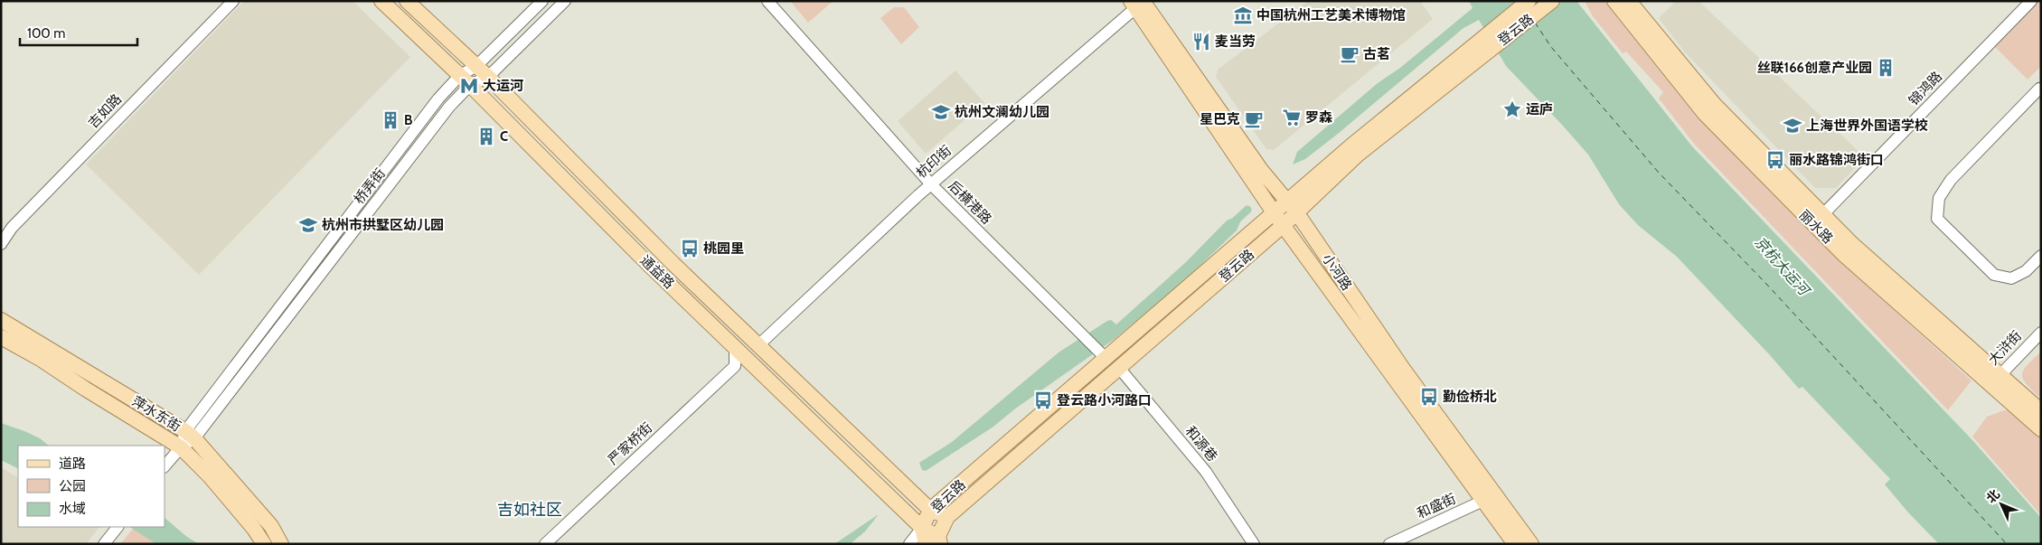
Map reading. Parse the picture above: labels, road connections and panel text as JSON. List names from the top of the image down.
{
  "streets": {
    "main road": [
      "登云路",
      "丽水路",
      "通益路",
      "小河路",
      "萍水东街"
    ],
    "street": [
      "锦鸿路",
      "吉如路",
      "杭印街",
      "桥弄街",
      "后横港路",
      "大浒街",
      "严家桥街",
      "和源巷",
      "和盛街"
    ]
  },
  "crossings": [
    ["登云路", "后横港路"],
    ["登云路", "通益路"],
    ["登云路", "小河路"],
    ["登云路", "和源巷"],
    ["锦鸿路", "丽水路"],
    ["杭印街", "后横港路"],
    ["杭印街", "通益路"],
    ["杭印街", "小河路"],
    ["桥弄街", "通益路"],
    ["桥弄街", "萍水东街"],
    ["丽水路", "大浒街"],
    ["小河路", "和盛街"]
  ],
  "districts": ["吉如社区"],
  "water": ["京杭大运河"],
  "places": {
    "museum": ["中国杭州工艺美术博物馆"],
    "restaurant": ["麦当劳"],
    "cafe": ["古茗", "星巴克"],
    "building": ["丝联166创意产业园", "B", "C"],
    "metro station": ["大运河"],
    "place": ["运庐"],
    "school or university": ["杭州文澜幼儿园", "上海世界外国语学校", "杭州市拱墅区幼儿园"],
    "supermarket": ["罗森"],
    "bus stop": [
      "丽水路锦鸿街口",
      "桃园里",
      "勤俭桥北",
      "登云路小河路口"
    ]
  },
  "legend": ["道路", "公园", "水域"],
  "scale_bar": "100 m",
  "north": "top left"
}
